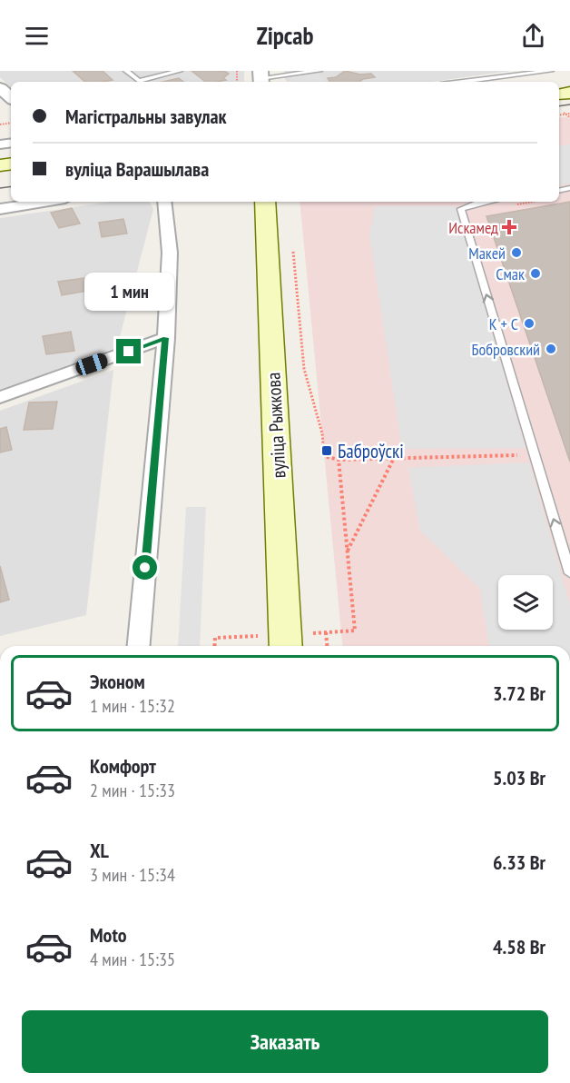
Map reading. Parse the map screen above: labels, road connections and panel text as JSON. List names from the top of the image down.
{
  "streets": {
    "main road": ["вуліца Рыжкова"]
  },
  "places": {
    "health": ["Искамед"],
    "other": [
      "Макей",
      "Смак",
      "К + С",
      "Бобровский"
    ],
    "transit": ["Баброўскі"]
  },
  "page": {
    "header": "Zipcab",
    "banner": ["Магістральны завулак", "вуліца Варашылава"],
    "bubble": "1 мин",
    "list": [
      {
        "name": "Эконом",
        "note": "1 мин · 15:32",
        "value": "3.72 Br"
      },
      {
        "name": "Комфорт",
        "note": "2 мин · 15:33",
        "value": "5.03 Br"
      },
      {
        "name": "XL",
        "note": "3 мин · 15:34",
        "value": "6.33 Br"
      },
      {
        "name": "Moto",
        "note": "4 мин · 15:35",
        "value": "4.58 Br"
      }
    ],
    "buttons": "Заказать"
  }
}
